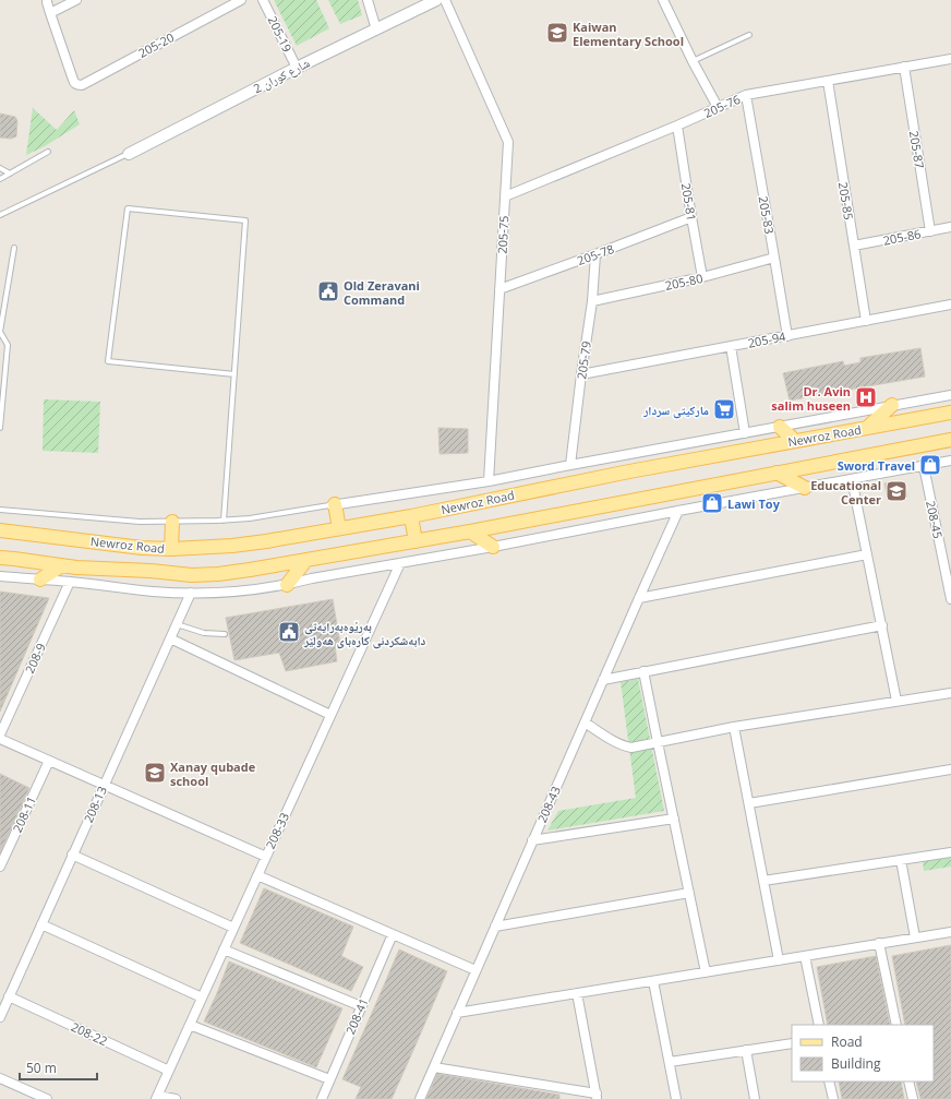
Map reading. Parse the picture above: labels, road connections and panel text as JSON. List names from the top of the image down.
{
  "streets": {
    "main road": ["Newroz Road"],
    "street": [
      "205-19",
      "205-20",
      "شارع كوران 2",
      "205-76",
      "205-87",
      "205-85",
      "205-81",
      "205-83",
      "205-75",
      "205-86",
      "205-78",
      "205-80",
      "205-94",
      "205-79",
      "208-45",
      "208-9",
      "208-13",
      "208-43",
      "208-11",
      "208-33",
      "208-41",
      "208-22"
    ]
  },
  "crossings": [
    ["205-19", "شارع كوران 2"],
    ["205-76", "205-87"],
    ["205-76", "205-85"],
    ["205-76", "205-81"],
    ["205-76", "205-83"],
    ["205-76", "205-75"],
    ["205-87", "205-86"],
    ["205-85", "205-86"],
    ["205-85", "205-94"],
    ["205-81", "205-78"],
    ["205-81", "205-80"],
    ["205-83", "205-80"],
    ["205-83", "205-94"],
    ["205-75", "205-78"],
    ["205-78", "205-79"],
    ["205-80", "205-79"],
    ["205-94", "205-79"],
    ["208-13", "208-22"],
    ["208-33", "208-22"]
  ],
  "places": {
    "school or university": ["Kaiwan Elementary School", "Educational Center", "Xanay qubade school"],
    "public building": ["Old Zeravani Command", "بەرێوەبەرایەتی دابەشکردنی کارەبای هەولێر"],
    "hospital": ["Dr. Avin salim huseen"],
    "supermarket": ["ماركيتى سردار"],
    "shop": ["Sword Travel", "Lawi Toy"]
  },
  "legend": ["Road", "Building"],
  "scale_bar": "50 m"
}
